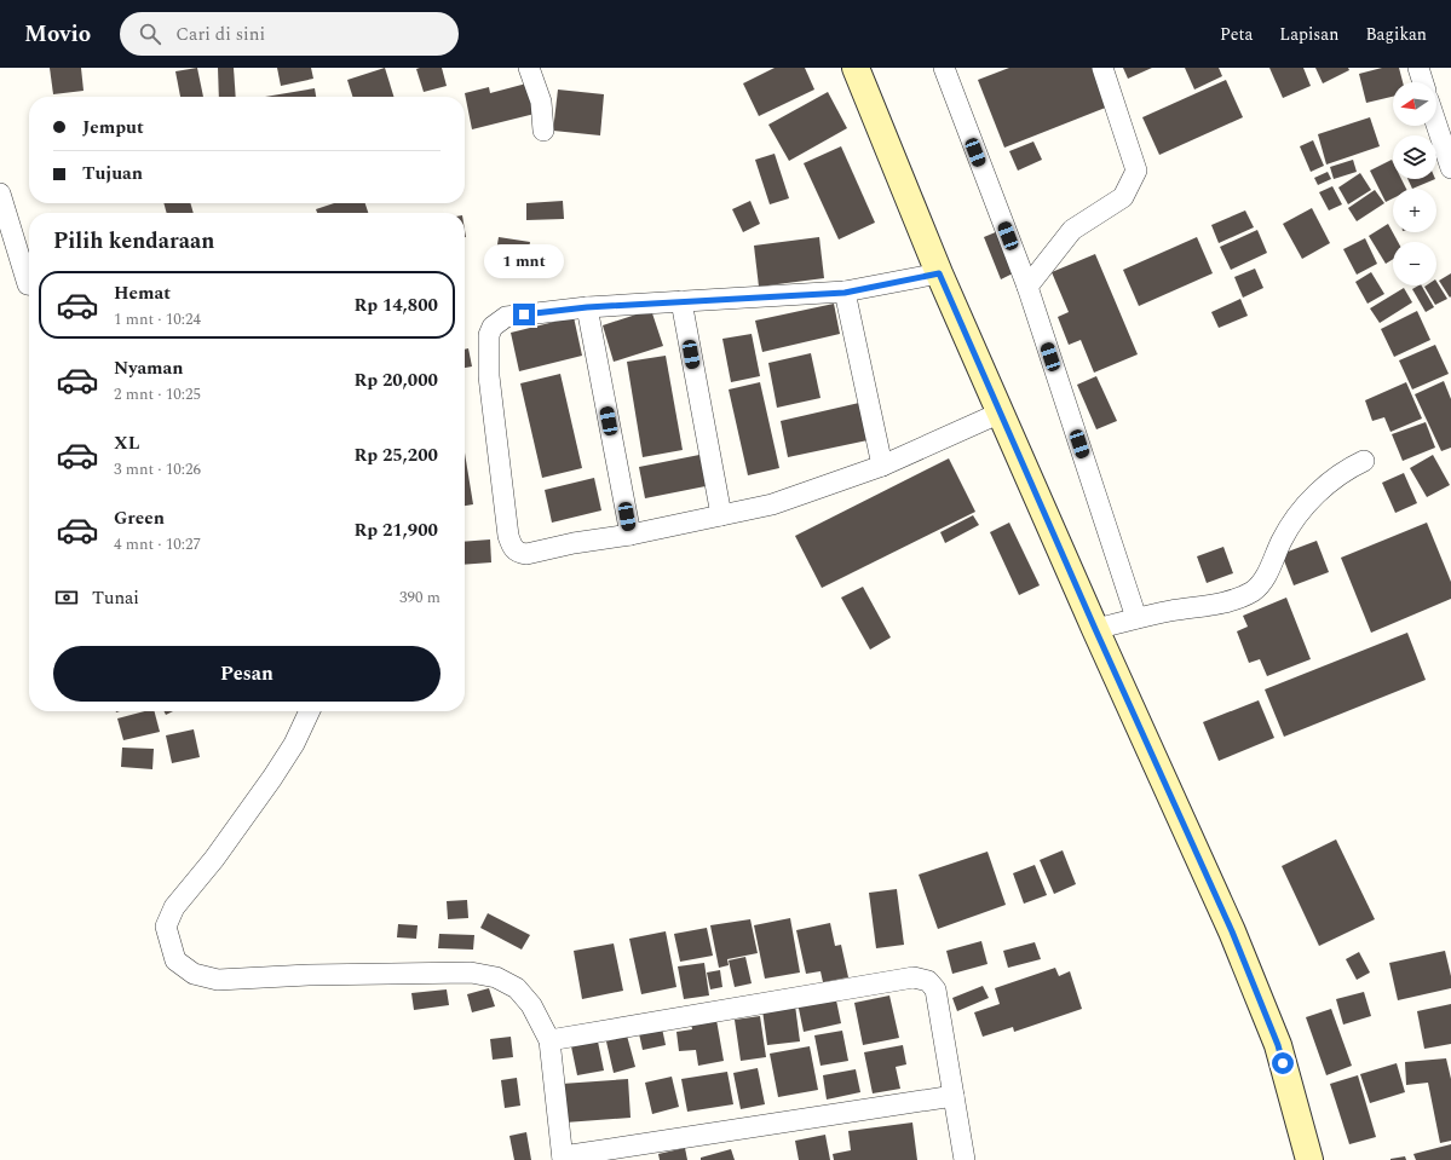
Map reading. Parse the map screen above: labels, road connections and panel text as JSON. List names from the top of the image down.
{
  "north": "left",
  "page": {
    "header": "Movio",
    "search": "Cari di sini",
    "nav": ["Peta", "Lapisan", "Bagikan"],
    "map_buttons": ["+", "−"],
    "banner": ["Jemput", "Tujuan"],
    "heading": "Pilih kendaraan",
    "bubble": "1 mnt",
    "list": [
      {
        "name": "Hemat",
        "note": "1 mnt · 10:24",
        "value": "Rp 14,800"
      },
      {
        "name": "Nyaman",
        "note": "2 mnt · 10:25",
        "value": "Rp 20,000"
      },
      {
        "name": "XL",
        "note": "3 mnt · 10:26",
        "value": "Rp 25,200"
      },
      {
        "name": "Green",
        "note": "4 mnt · 10:27",
        "value": "Rp 21,900"
      }
    ],
    "pay": ["Tunai", "390 m"],
    "buttons": "Pesan"
  }
}
